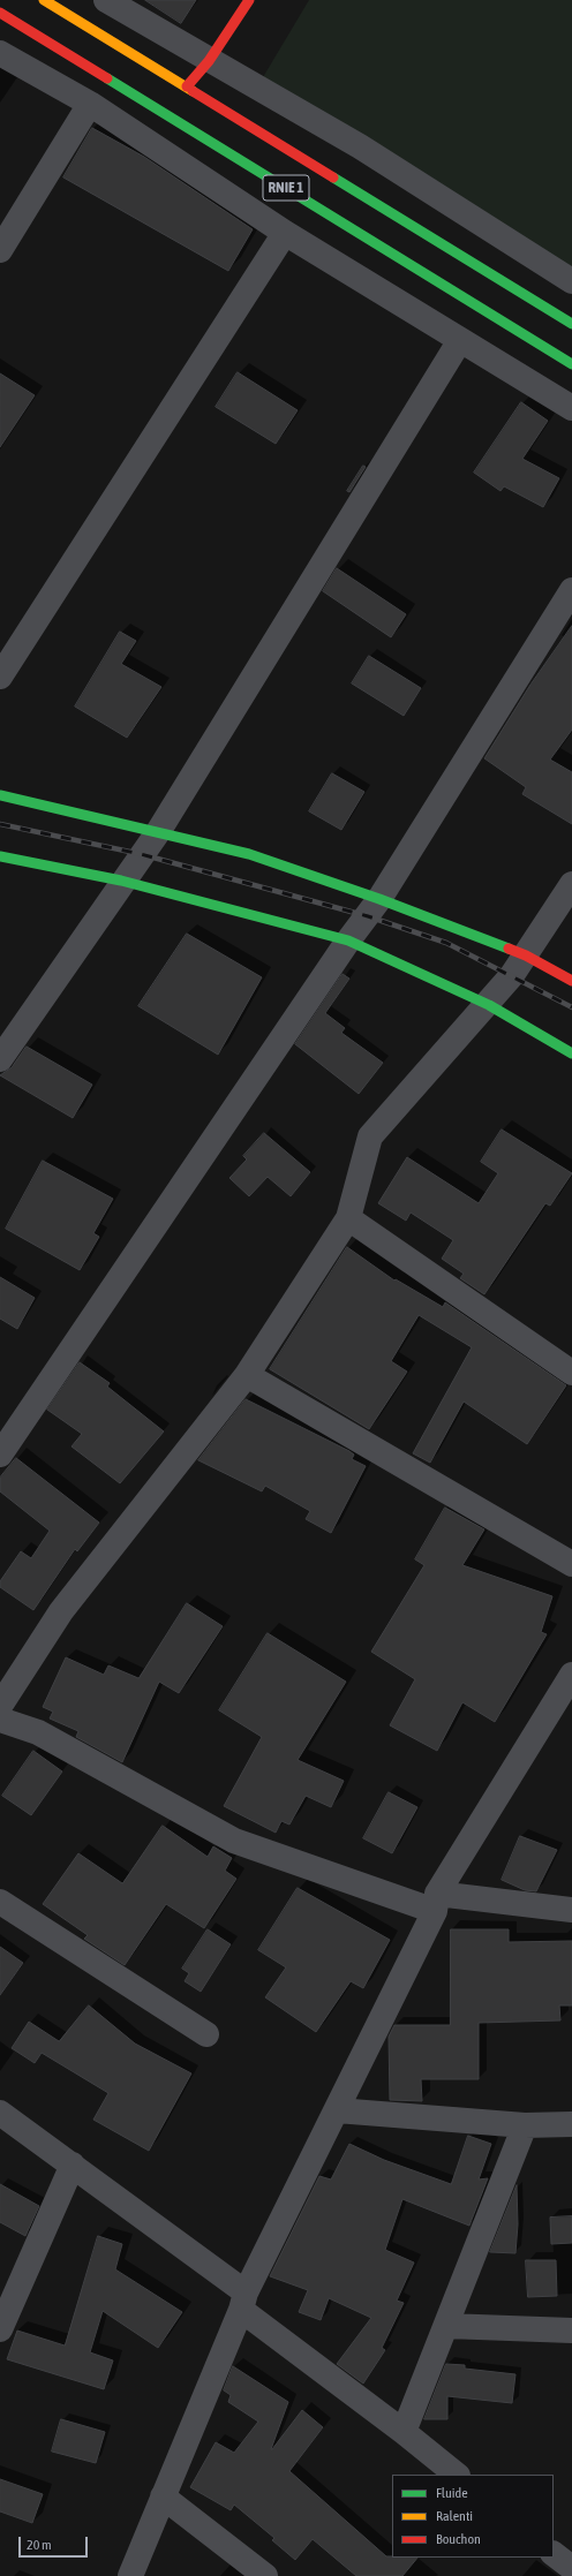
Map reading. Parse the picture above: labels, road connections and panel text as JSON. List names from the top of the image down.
{
  "streets": {
    "main road": ["RNIE 1"]
  },
  "legend": ["Fluide", "Ralenti", "Bouchon"],
  "scale_bar": "20 m"
}
